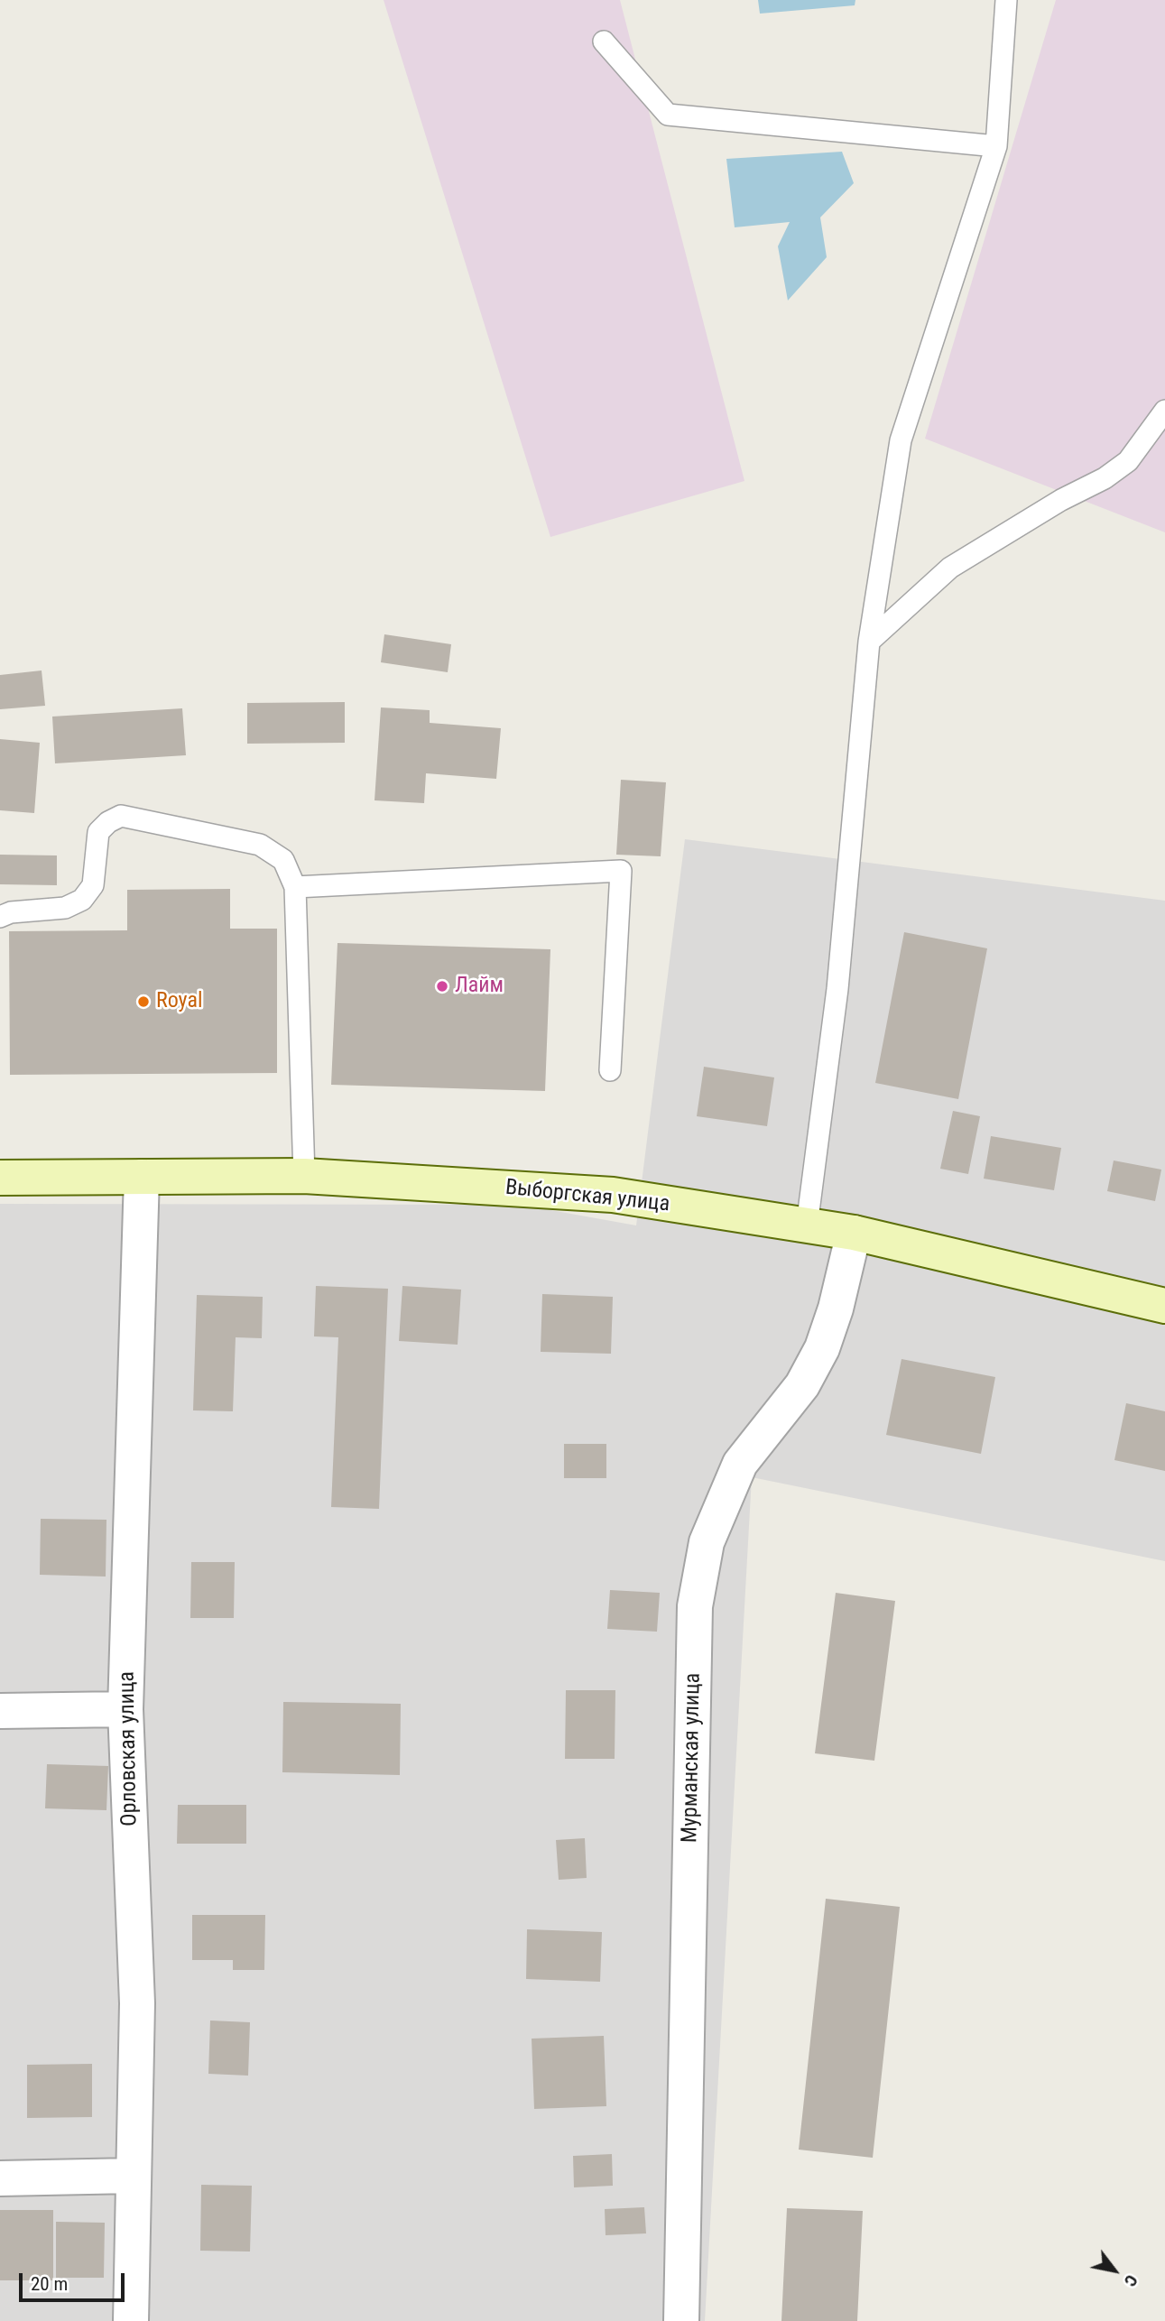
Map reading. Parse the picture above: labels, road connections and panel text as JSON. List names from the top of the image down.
{
  "streets": {
    "street": ["Выборгская улица", "Орловская улица", "Мурманская улица"]
  },
  "crossings": [
    ["Выборгская улица", "Орловская улица"],
    ["Выборгская улица", "Мурманская улица"]
  ],
  "places": ["Лайм", "Royal"],
  "scale_bar": "20 m",
  "north": "bottom right"
}
